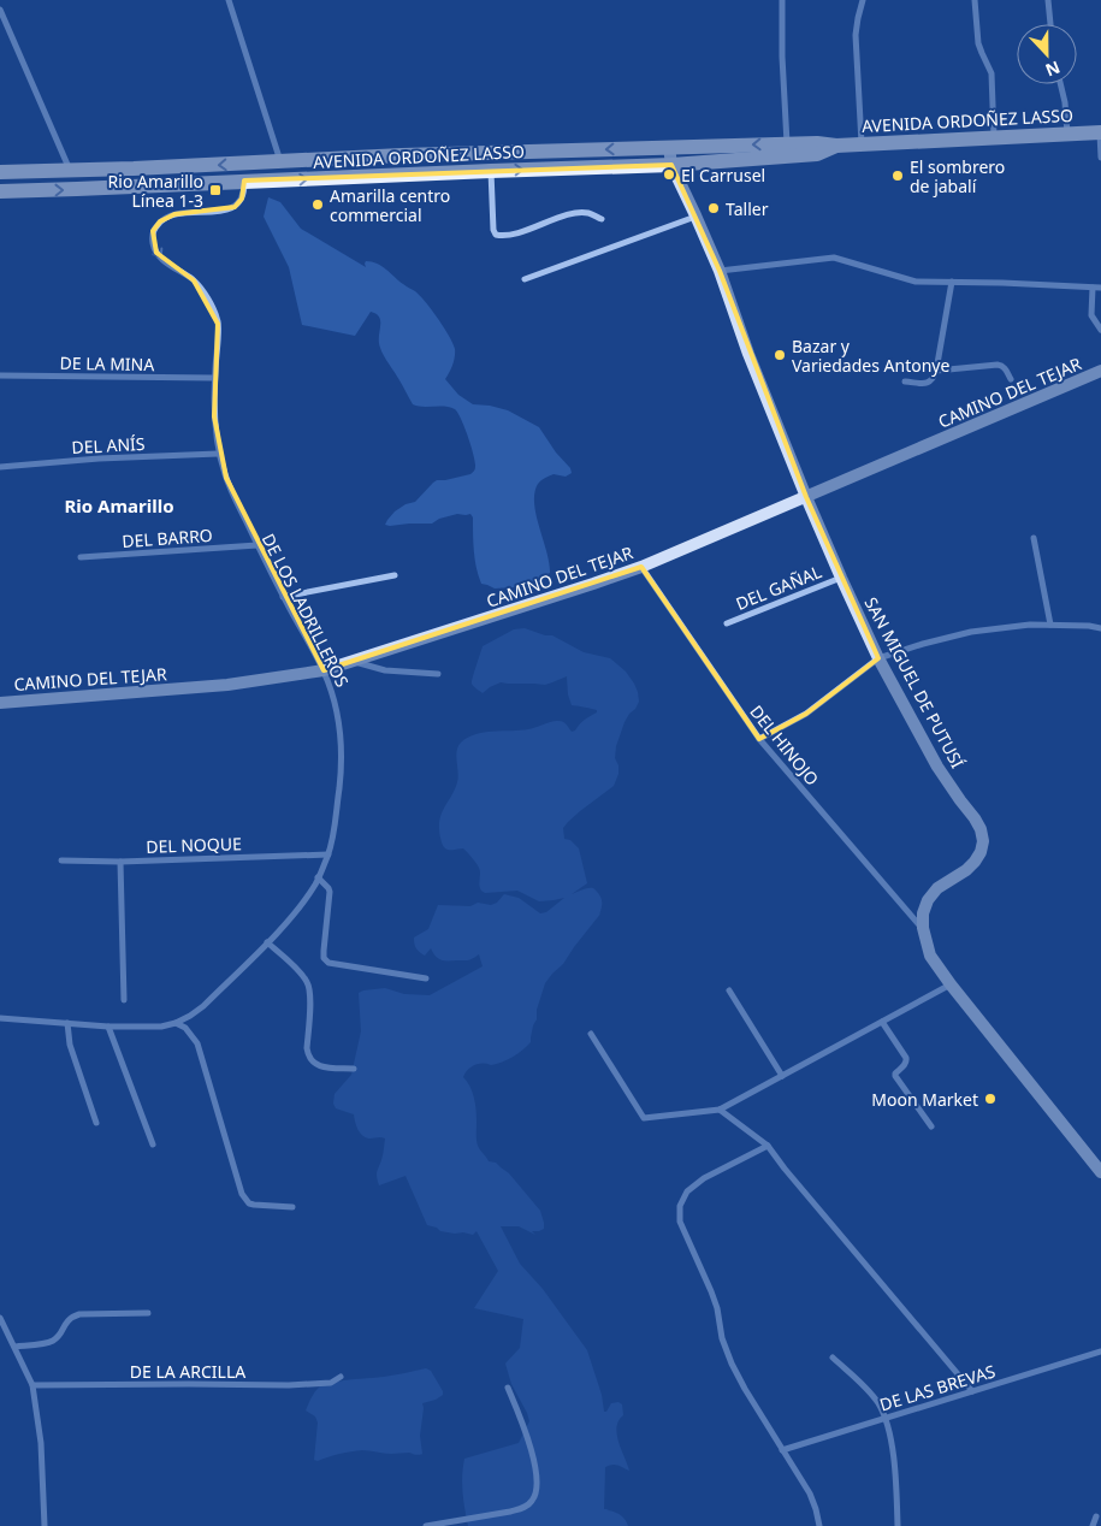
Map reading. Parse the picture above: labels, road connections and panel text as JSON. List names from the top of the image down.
{
  "streets": {
    "main road": ["AVENIDA ORDOÑEZ LASSO"],
    "street": [
      "DE LA MINA",
      "CAMINO DEL TEJAR",
      "DEL ANÍS",
      "DEL BARRO",
      "DEL GAÑAL",
      "DE LOS LADRILLEROS",
      "SAN MIGUEL DE PUTUSÍ",
      "DEL HINOJO",
      "DEL NOQUE",
      "DE LA ARCILLA",
      "DE LAS BREVAS"
    ]
  },
  "crossings": [
    ["AVENIDA ORDOÑEZ LASSO", "DE LOS LADRILLEROS"],
    ["AVENIDA ORDOÑEZ LASSO", "SAN MIGUEL DE PUTUSÍ"],
    ["DE LA MINA", "DE LOS LADRILLEROS"],
    ["CAMINO DEL TEJAR", "DE LOS LADRILLEROS"],
    ["CAMINO DEL TEJAR", "SAN MIGUEL DE PUTUSÍ"],
    ["CAMINO DEL TEJAR", "DEL HINOJO"],
    ["DEL ANÍS", "DE LOS LADRILLEROS"],
    ["DEL BARRO", "DE LOS LADRILLEROS"],
    ["DEL GAÑAL", "SAN MIGUEL DE PUTUSÍ"],
    ["DE LOS LADRILLEROS", "DEL NOQUE"],
    ["SAN MIGUEL DE PUTUSÍ", "DEL HINOJO"]
  ],
  "districts": ["Rio Amarillo"],
  "places": {
    "other": [
      "El Carrusel",
      "El sombrero de jabalí",
      "Amarilla centro commercial",
      "Taller",
      "Bazar y Variedades Antonye",
      "Moon Market"
    ],
    "transit": ["Rio Amarillo Línea 1-3"]
  },
  "north": "bottom"
}
